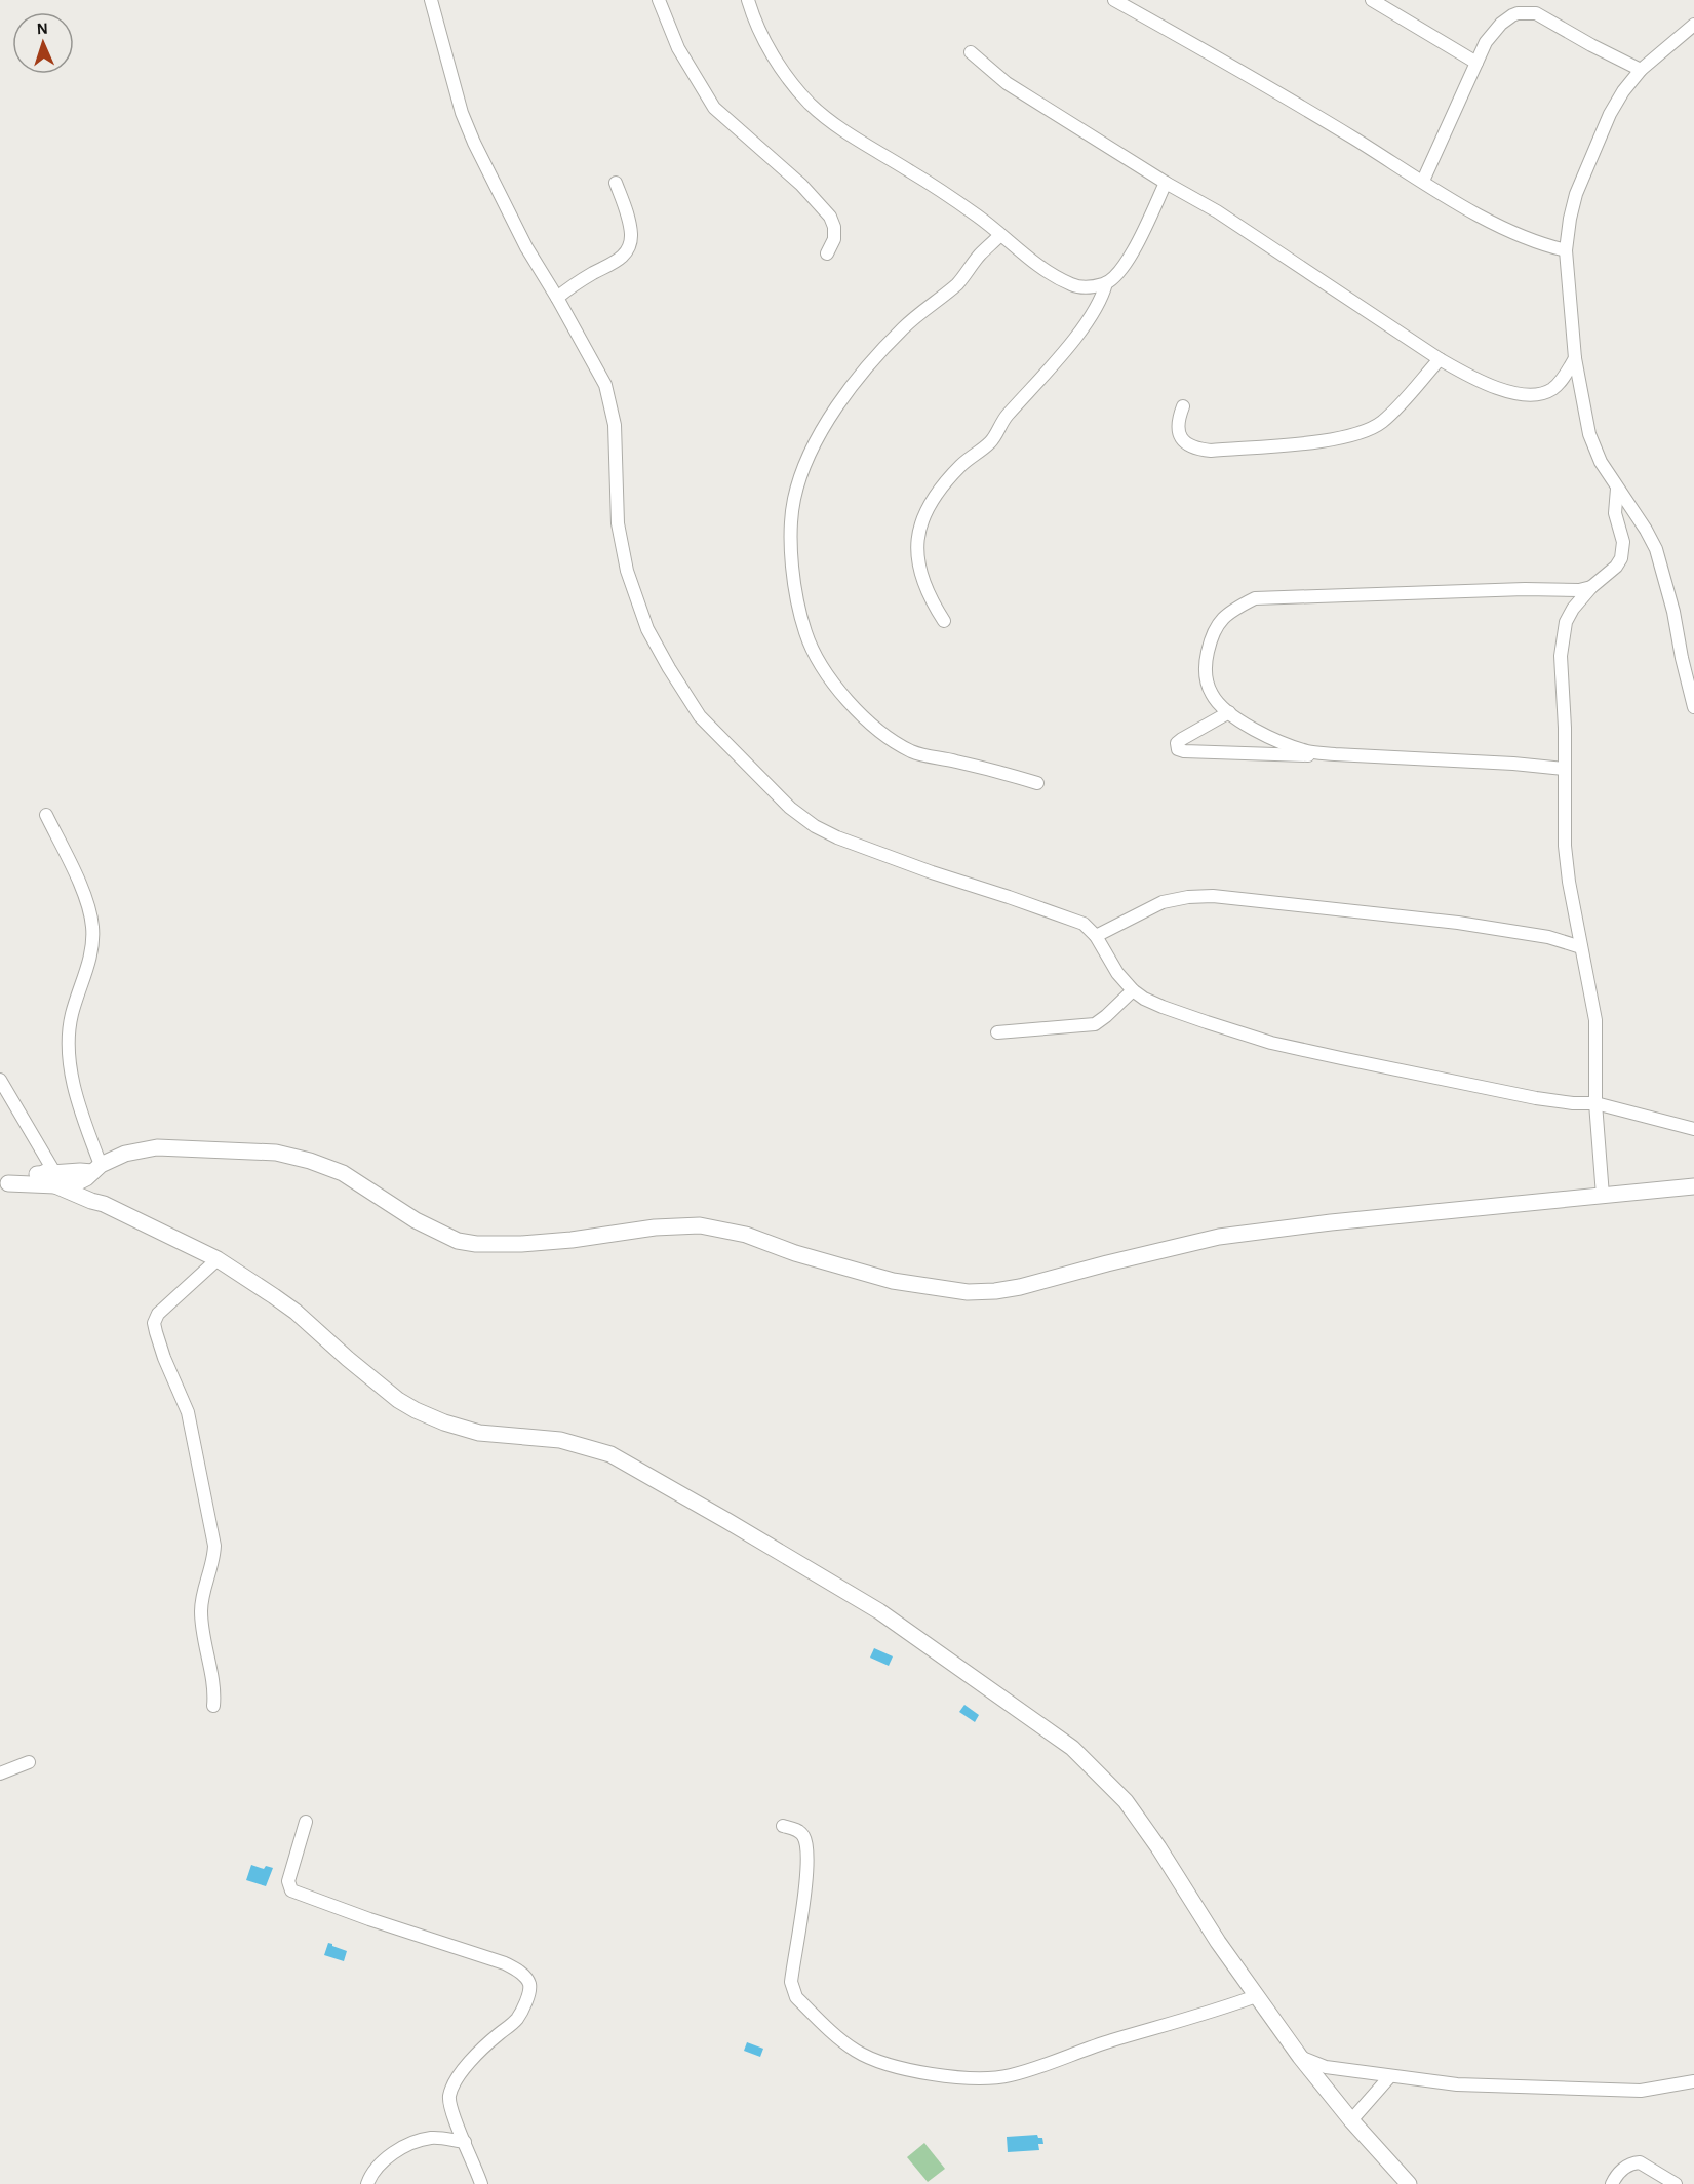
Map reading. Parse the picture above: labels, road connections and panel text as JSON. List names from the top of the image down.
{
  "north": "top"
}
